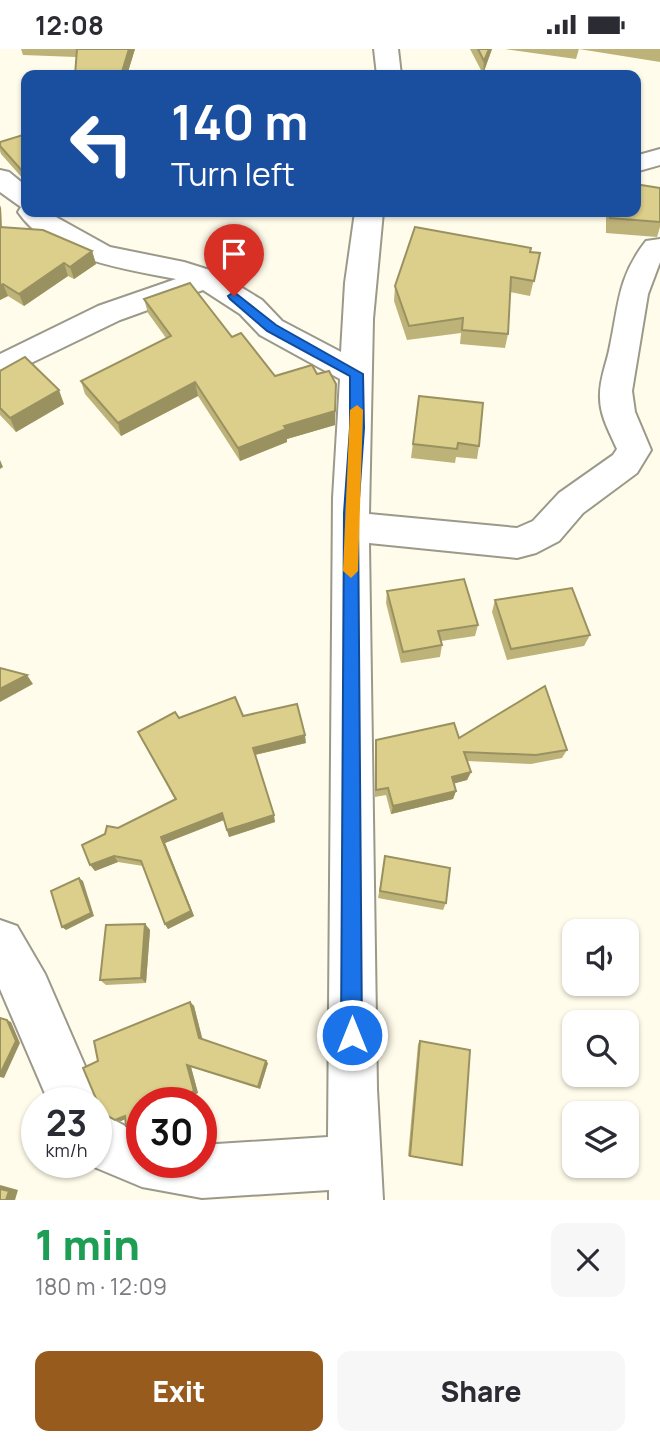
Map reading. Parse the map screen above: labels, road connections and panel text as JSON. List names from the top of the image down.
{
  "page": {
    "status": "12:08",
    "turn": ["140 m", "Turn left"],
    "speed": "23 km/h",
    "limit": "30",
    "heading": ["1 min", "180 m · 12:09"],
    "buttons": ["Exit", "Share"]
  }
}
